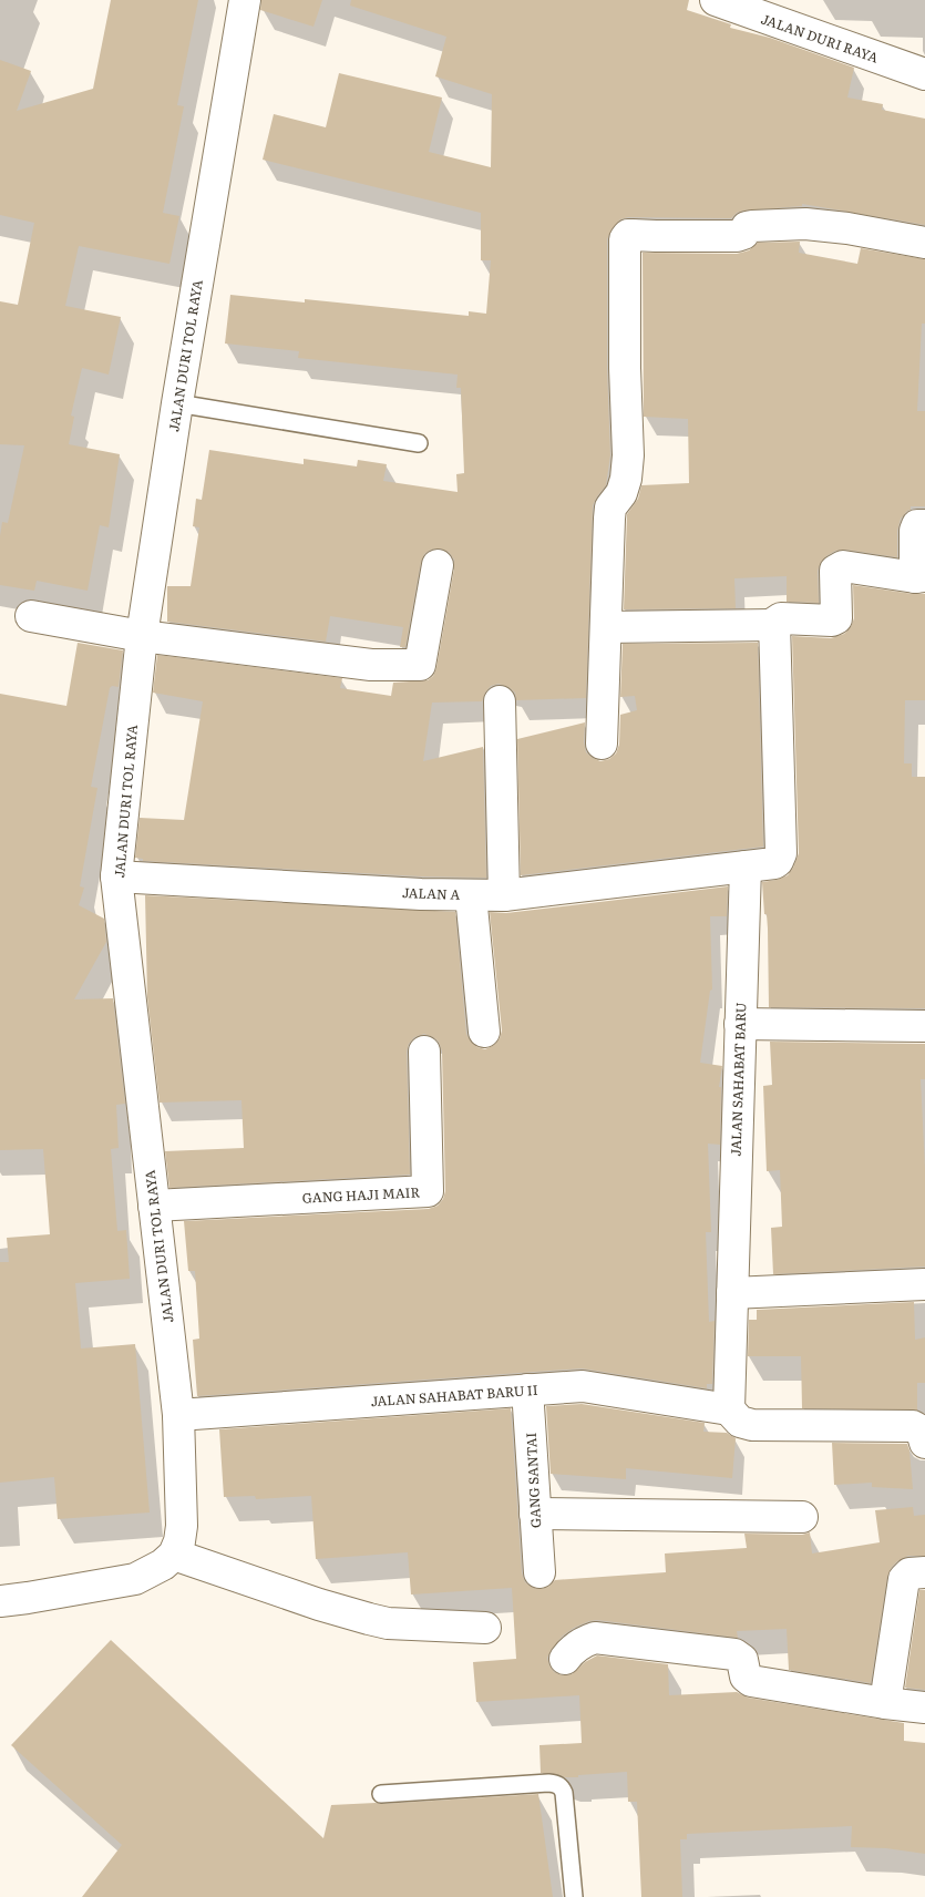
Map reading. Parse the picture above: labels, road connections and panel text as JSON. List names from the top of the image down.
{
  "streets": {
    "street": [
      "JALAN DURI RAYA",
      "JALAN DURI TOL RAYA",
      "JALAN A",
      "JALAN SAHABAT BARU",
      "GANG HAJI MAIR",
      "JALAN SAHABAT BARU II",
      "GANG SANTAI"
    ]
  },
  "crossings": [
    ["JALAN DURI TOL RAYA", "JALAN A"],
    ["JALAN DURI TOL RAYA", "GANG HAJI MAIR"],
    ["JALAN DURI TOL RAYA", "JALAN SAHABAT BARU II"],
    ["JALAN A", "JALAN SAHABAT BARU"],
    ["JALAN SAHABAT BARU", "JALAN SAHABAT BARU II"],
    ["JALAN SAHABAT BARU II", "GANG SANTAI"]
  ]
}
